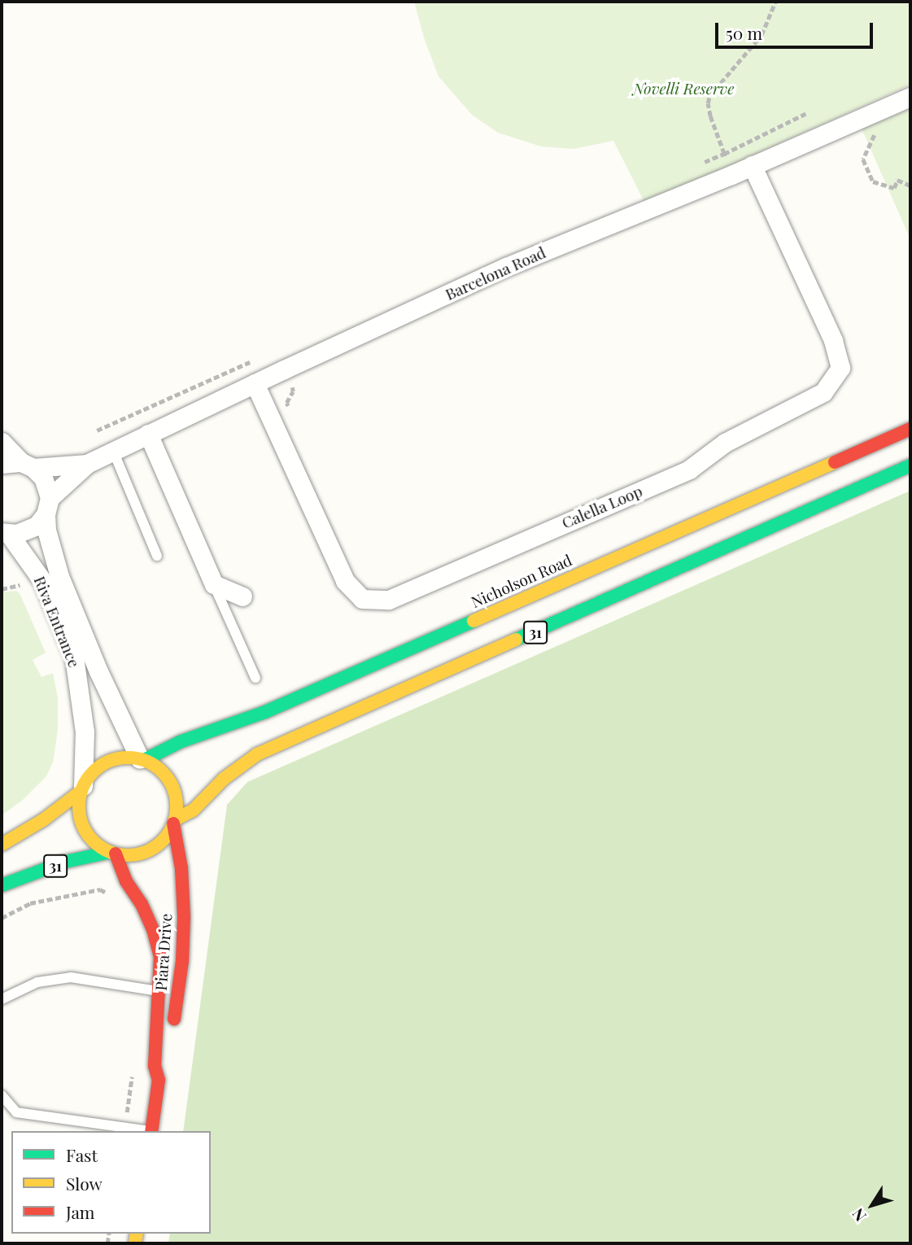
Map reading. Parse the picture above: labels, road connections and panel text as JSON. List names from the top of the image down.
{
  "streets": {
    "main road": ["Nicholson Road", "31", "Piara Drive"],
    "street": ["Barcelona Road", "Calella Loop", "Riva Entrance"]
  },
  "crossings": [
    ["Barcelona Road", "Calella Loop"],
    ["Barcelona Road", "Riva Entrance"],
    ["Nicholson Road", "Riva Entrance"],
    ["Nicholson Road", "31"],
    ["Nicholson Road", "Piara Drive"],
    ["Riva Entrance", "31"],
    ["Riva Entrance", "Piara Drive"],
    ["31", "Piara Drive"]
  ],
  "parks": ["Novelli Reserve"],
  "legend": ["Fast", "Slow", "Jam"],
  "scale_bar": "50 m",
  "north": "bottom left"
}
